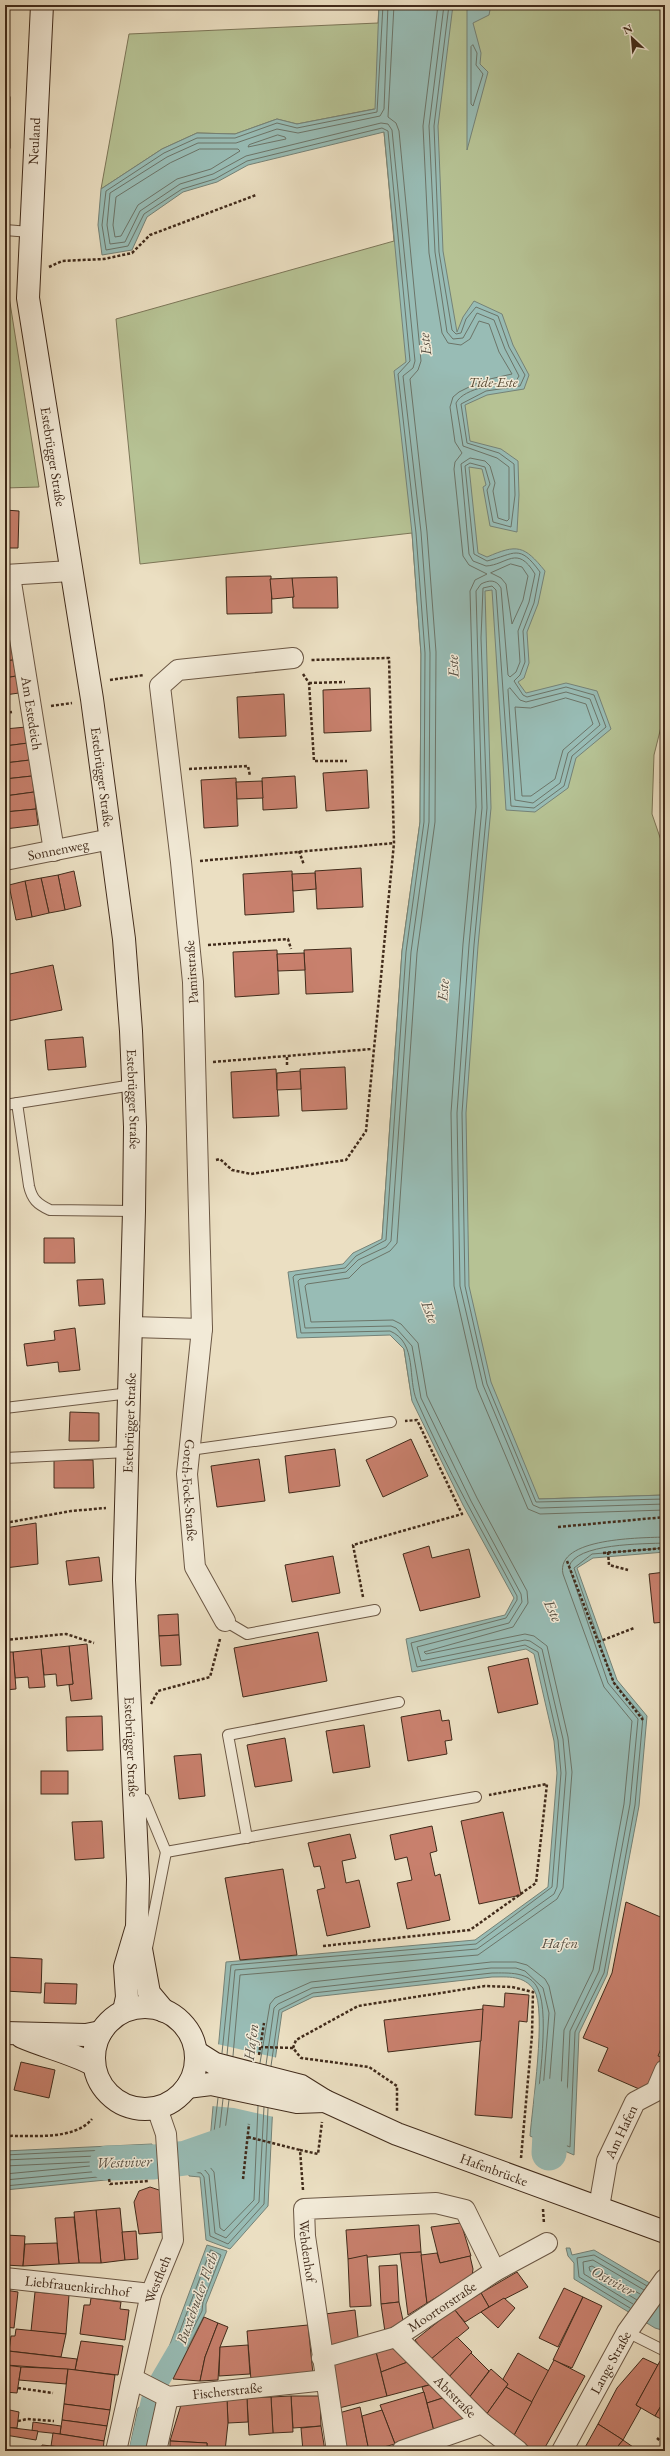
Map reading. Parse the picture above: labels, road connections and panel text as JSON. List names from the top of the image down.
{
  "streets": {
    "street": [
      "Neuland",
      "Estebrügger Straße",
      "Am Estedeich",
      "Sonnenweg",
      "Pamirstraße",
      "Gorch-Fock-Straße",
      "Am Hafen",
      "Hafenbrücke",
      "Wehdenhof",
      "Westfleth",
      "Liebfrauenkirchhof",
      "Moortorstraße",
      "Lange Straße",
      "Fischerstraße",
      "Abtstraße"
    ]
  },
  "crossings": [
    ["Neuland", "Estebrügger Straße"],
    ["Estebrügger Straße", "Sonnenweg"],
    ["Estebrügger Straße", "Hafenbrücke"],
    ["Estebrügger Straße", "Westfleth"],
    ["Am Estedeich", "Sonnenweg"],
    ["Pamirstraße", "Gorch-Fock-Straße"],
    ["Am Hafen", "Hafenbrücke"],
    ["Hafenbrücke", "Westfleth"],
    ["Wehdenhof", "Moortorstraße"],
    ["Wehdenhof", "Fischerstraße"],
    ["Westfleth", "Liebfrauenkirchhof"],
    ["Moortorstraße", "Abtstraße"]
  ],
  "water": [
    "Este",
    "Hafen",
    "Westviver",
    "Ostviver",
    "Buxtehuder Fleth"
  ],
  "parks": ["Tide-Este"],
  "north": "top left"
}
